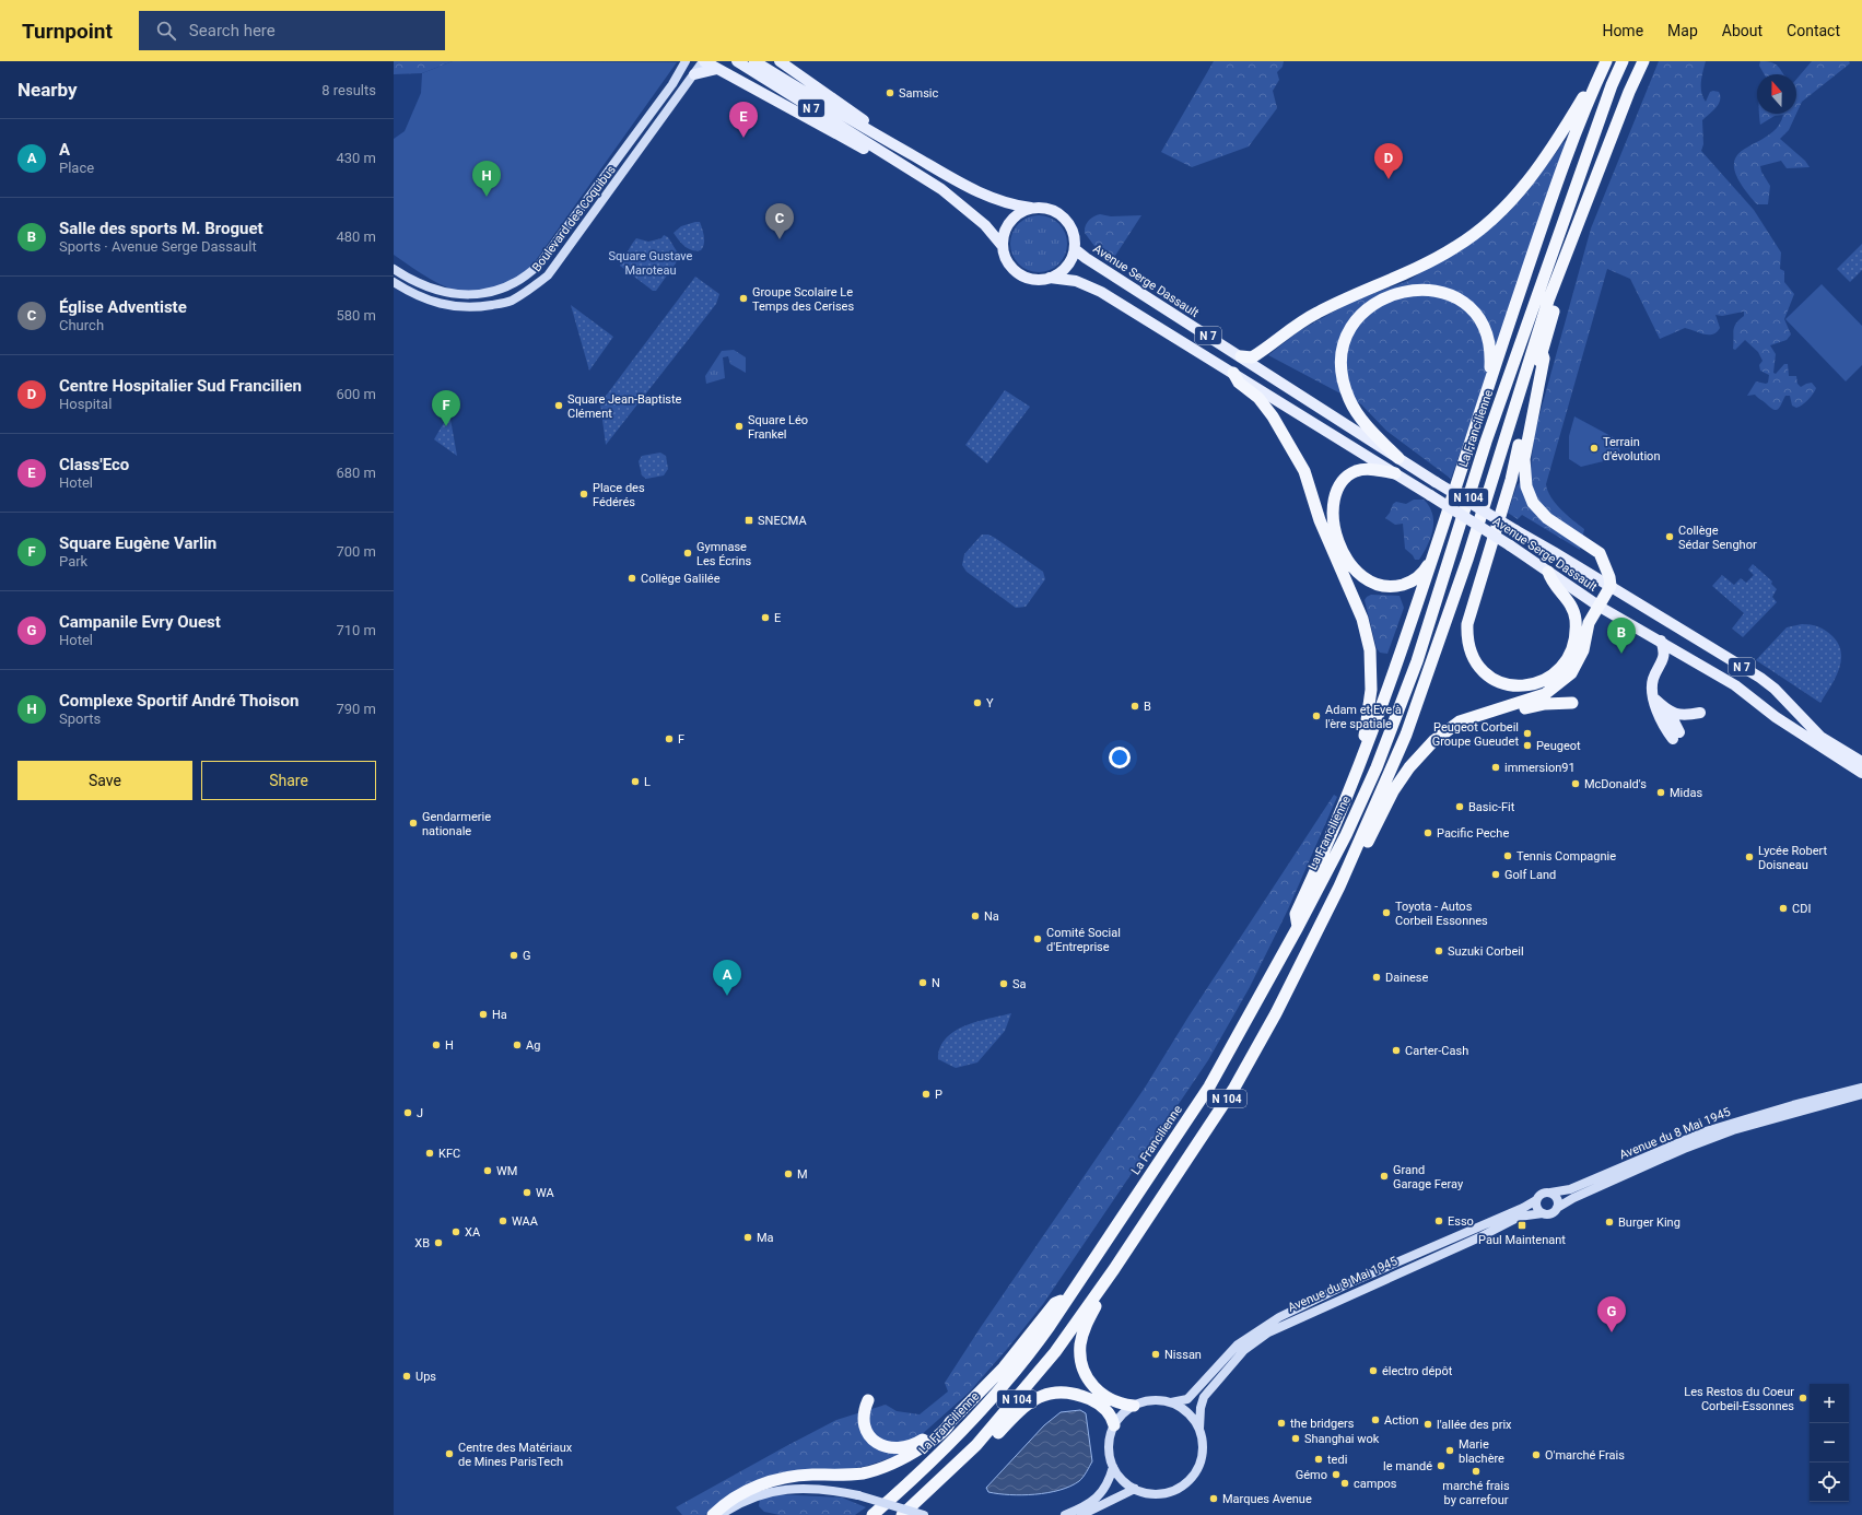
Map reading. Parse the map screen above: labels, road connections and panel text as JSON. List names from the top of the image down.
{
  "streets": {
    "highway": ["La Francilienne", "N 104"],
    "main road": [
      "N 7",
      "Boulevard des Coquibus",
      "Avenue Serge Dassault",
      "Avenue du 8 Mai 1945"
    ]
  },
  "crossings": [
    ["N 7", "Avenue Serge Dassault"]
  ],
  "parks": ["Square Gustave Maroteau"],
  "places": {
    "other": [
      "Samsic",
      "Groupe Scolaire Le Temps des Cerises",
      "Square Jean-Baptiste Clément",
      "Square Léo Frankel",
      "Terrain d'évolution",
      "Place des Fédérés",
      "Collège Sédar Senghor",
      "Gymnase Les Écrins",
      "Collège Galilée",
      "E",
      "Y",
      "B",
      "Adam et Eve à l'ère spatiale",
      "Peugeot Corbeil Groupe Gueudet",
      "F",
      "Peugeot",
      "immersion91",
      "L",
      "McDonald's",
      "Midas",
      "Basic-Fit",
      "Gendarmerie nationale",
      "Pacific Peche",
      "Tennis Compagnie",
      "Lycée Robert Doisneau",
      "Golf Land",
      "CDI",
      "Toyota - Autos Corbeil Essonnes",
      "Na",
      "Comité Social d'Entreprise",
      "Suzuki Corbeil",
      "G",
      "Dainese",
      "N",
      "Sa",
      "Ha",
      "H",
      "Ag",
      "Carter-Cash",
      "P",
      "J",
      "KFC",
      "WM",
      "M",
      "Grand Garage Feray",
      "WA",
      "WAA",
      "Esso",
      "Burger King",
      "XA",
      "Ma",
      "XB",
      "Nissan",
      "électro dépôt",
      "Ups",
      "Les Restos du Coeur Corbeil-Essonnes",
      "Action",
      "the bridgers",
      "l'allée des prix",
      "Shanghai wok",
      "Marie blachère",
      "Centre des Matériaux de Mines ParisTech",
      "O'marché Frais",
      "tedi",
      "le mandé",
      "marché frais by carrefour",
      "Gémo",
      "campos",
      "Marques Avenue"
    ],
    "transit": ["SNECMA", "Paul Maintenant"]
  },
  "north": "top",
  "page": {
    "header": "Turnpoint",
    "search": "Search here",
    "nav": [
      "Home",
      "Map",
      "About",
      "Contact"
    ],
    "heading": ["Nearby", "8 results"],
    "pins": [
      "E",
      "D",
      "H",
      "C",
      "F",
      "B",
      "A",
      "G"
    ],
    "list": [
      {
        "mark": "A",
        "name": "A",
        "note": "Place",
        "value": "430 m"
      },
      {
        "mark": "B",
        "name": "Salle des sports M. Broguet",
        "note": "Sports · Avenue Serge Dassault",
        "value": "480 m"
      },
      {
        "mark": "C",
        "name": "Église Adventiste",
        "note": "Church",
        "value": "580 m"
      },
      {
        "mark": "D",
        "name": "Centre Hospitalier Sud Francilien",
        "note": "Hospital",
        "value": "600 m"
      },
      {
        "mark": "E",
        "name": "Class'Eco",
        "note": "Hotel",
        "value": "680 m"
      },
      {
        "mark": "F",
        "name": "Square Eugène Varlin",
        "note": "Park",
        "value": "700 m"
      },
      {
        "mark": "G",
        "name": "Campanile Evry Ouest",
        "note": "Hotel",
        "value": "710 m"
      },
      {
        "mark": "H",
        "name": "Complexe Sportif André Thoison",
        "note": "Sports",
        "value": "790 m"
      }
    ],
    "buttons": ["Save", "Share"],
    "map_buttons": ["+", "−"]
  }
}
